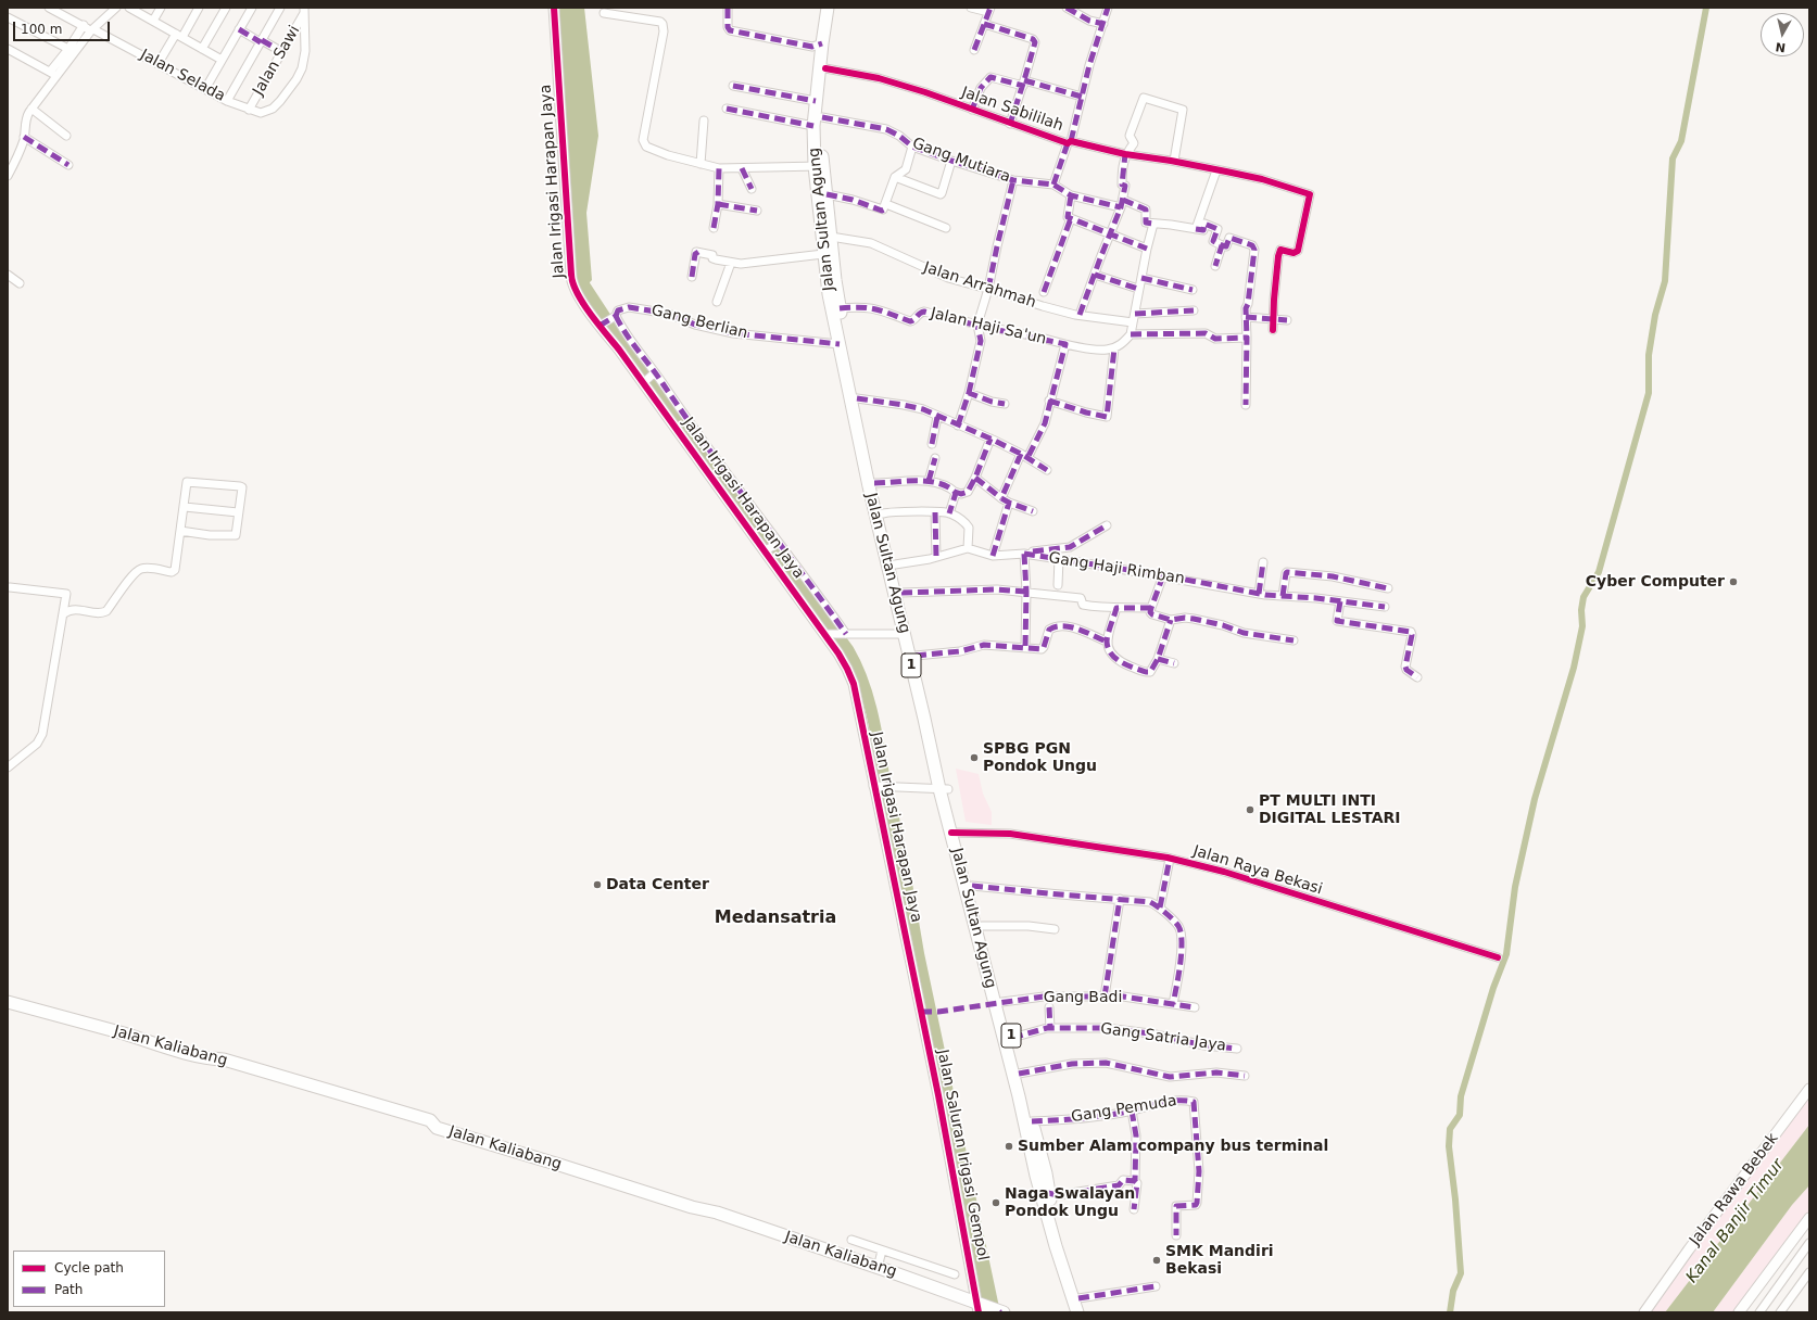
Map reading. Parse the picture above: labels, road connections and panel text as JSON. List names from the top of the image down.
{
  "streets": {
    "main road": ["Jalan Sultan Agung", "1", "Jalan Kaliabang"],
    "street": [
      "Jalan Sawi",
      "Jalan Selada",
      "Jalan Sabililah",
      "Gang Mutiara",
      "Jalan Irigasi Harapan Jaya",
      "Jalan Arrahmah",
      "Gang Berlian",
      "Jalan Haji Sa'un",
      "Gang Haji Rimban",
      "Jalan Raya Bekasi",
      "Gang Badi",
      "Gang Satria Jaya",
      "Gang Pemuda",
      "Jalan Saluran Irigasi Gempol",
      "Jalan Rawa Bebek"
    ]
  },
  "crossings": [
    ["Jalan Sawi", "Jalan Selada"],
    ["Jalan Sabililah", "Jalan Sultan Agung"],
    ["Gang Mutiara", "Jalan Sultan Agung"],
    ["Jalan Irigasi Harapan Jaya", "Gang Berlian"],
    ["Jalan Irigasi Harapan Jaya", "Jalan Saluran Irigasi Gempol"],
    ["Jalan Sultan Agung", "Jalan Arrahmah"],
    ["Jalan Sultan Agung", "Gang Berlian"],
    ["Jalan Sultan Agung", "Jalan Haji Sa'un"],
    ["Jalan Sultan Agung", "Jalan Raya Bekasi"],
    ["Jalan Sultan Agung", "Gang Badi"],
    ["Jalan Sultan Agung", "Gang Satria Jaya"],
    ["Jalan Sultan Agung", "Gang Pemuda"],
    ["Jalan Kaliabang", "Jalan Saluran Irigasi Gempol"]
  ],
  "districts": ["Medansatria"],
  "water": ["Kanal Banjir Timur"],
  "places": [
    "Cyber Computer",
    "SPBG PGN Pondok Ungu",
    "PT MULTI INTI DIGITAL LESTARI",
    "Data Center",
    "Sumber Alam company bus terminal",
    "Naga Swalayan Pondok Ungu",
    "SMK Mandiri Bekasi"
  ],
  "legend": ["Cycle path", "Path"],
  "scale_bar": "100 m",
  "north": "bottom"
}
